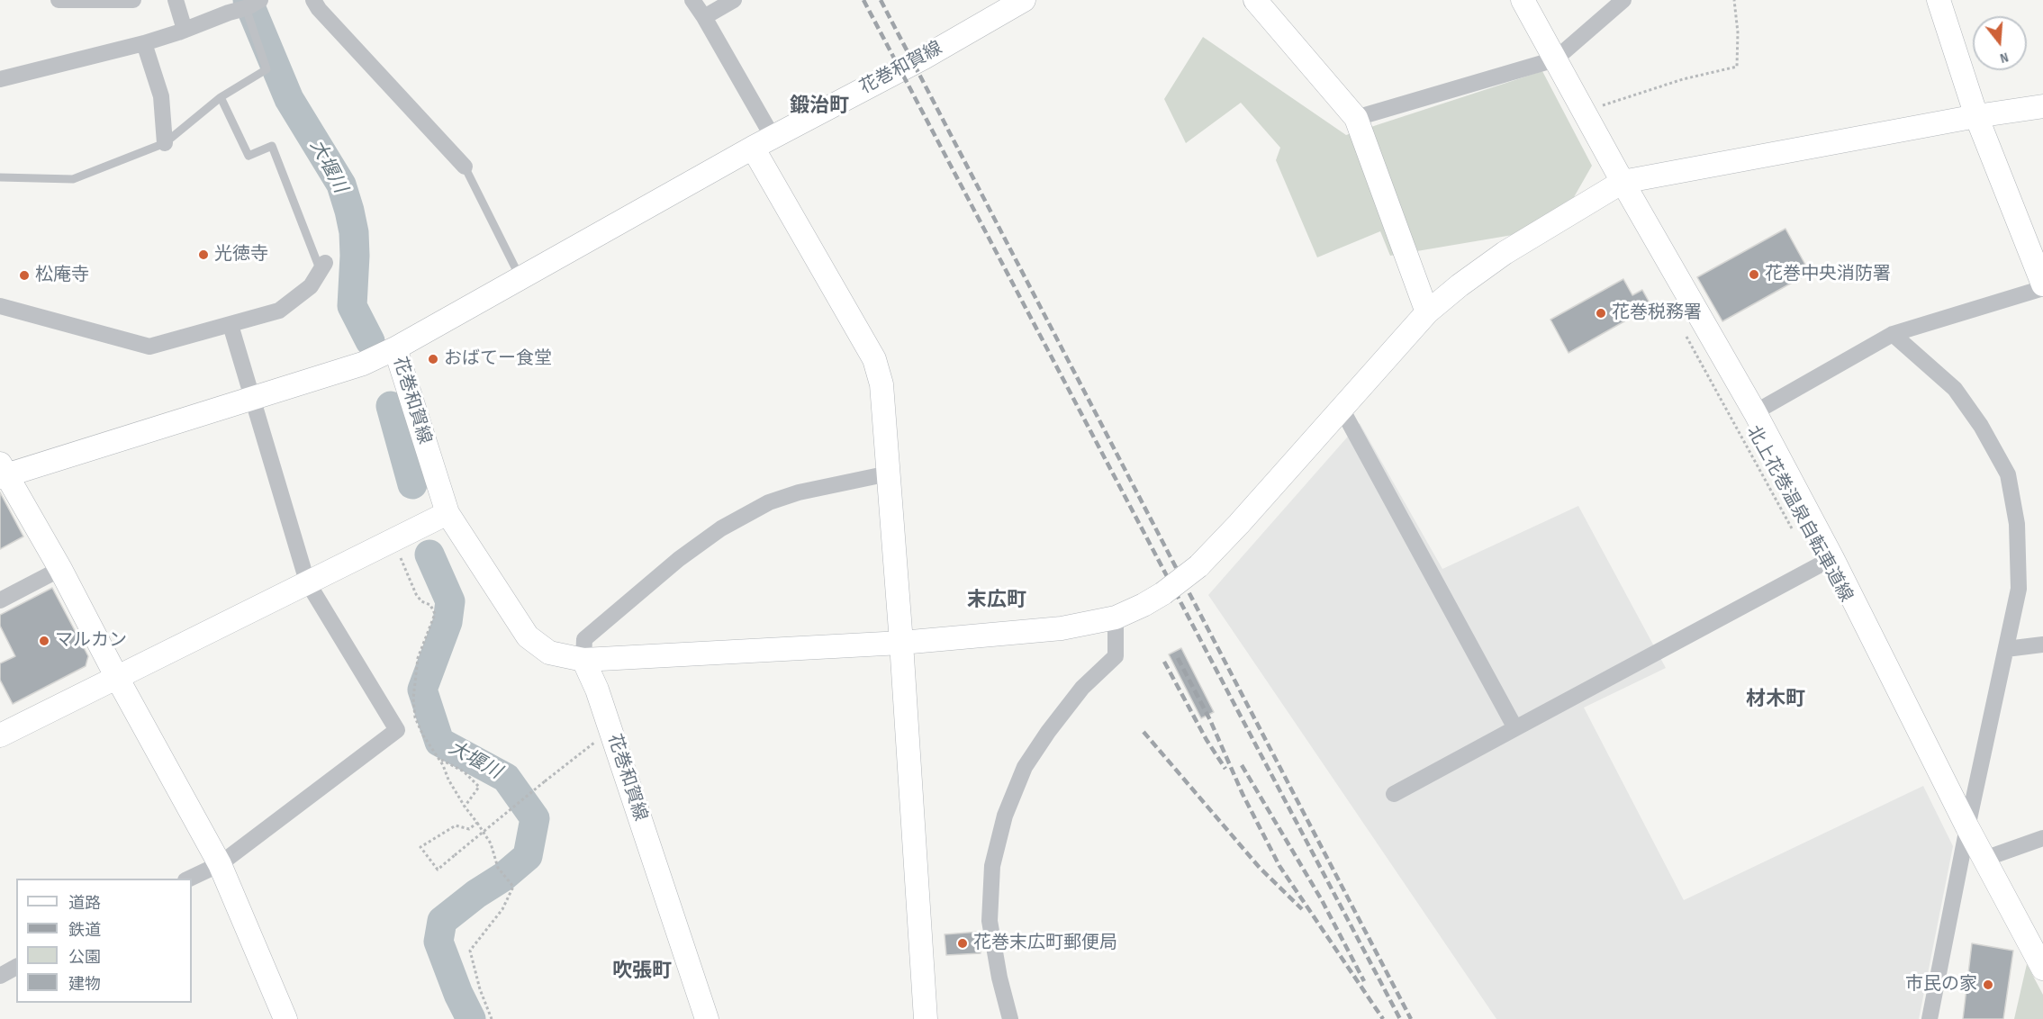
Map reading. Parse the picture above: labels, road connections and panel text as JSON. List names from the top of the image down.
{
  "streets": {
    "street": ["花巻和賀線"],
    "path": ["北上花巻温泉自転車道線"]
  },
  "districts": [
    "鍛治町",
    "末広町",
    "材木町",
    "吹張町"
  ],
  "water": ["大堰川"],
  "places": [
    "光徳寺",
    "花巻中央消防署",
    "松庵寺",
    "花巻税務署",
    "おばてー食堂",
    "マルカン",
    "花巻末広町郵便局",
    "市民の家"
  ],
  "legend": [
    "道路",
    "鉄道",
    "公園",
    "建物"
  ],
  "north": "bottom"
}
